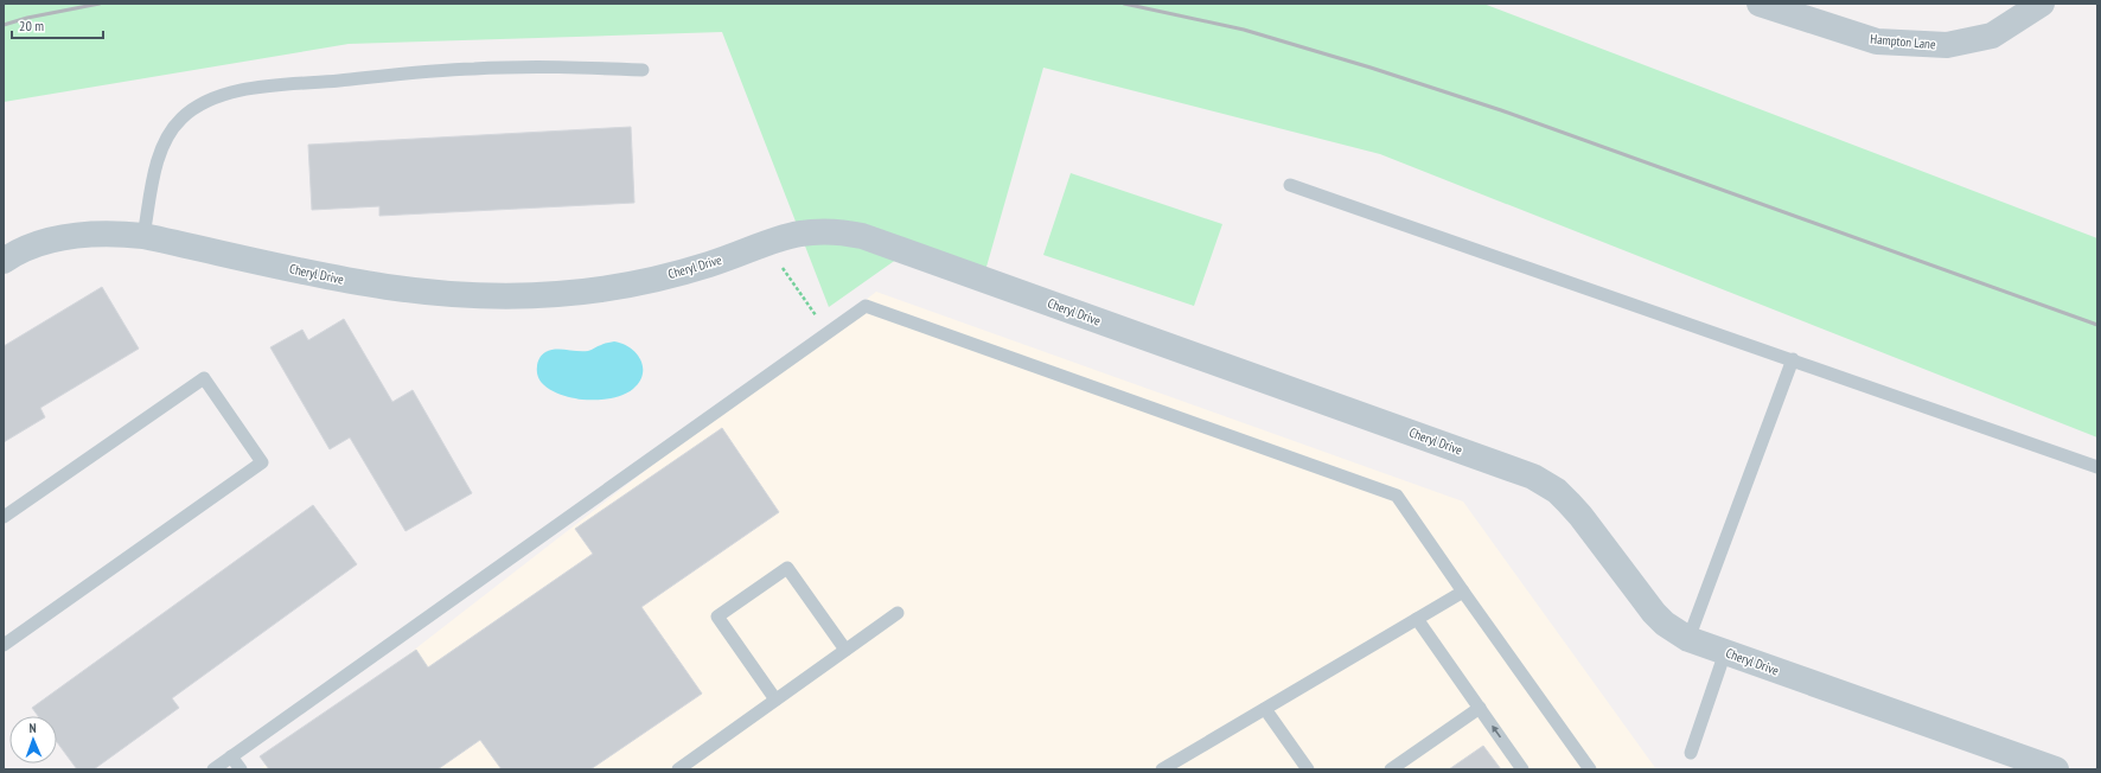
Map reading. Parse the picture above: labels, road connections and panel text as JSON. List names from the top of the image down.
{
  "streets": {
    "street": ["Hampton Lane", "Cheryl Drive"]
  },
  "scale_bar": "20 m",
  "north": "top"
}
